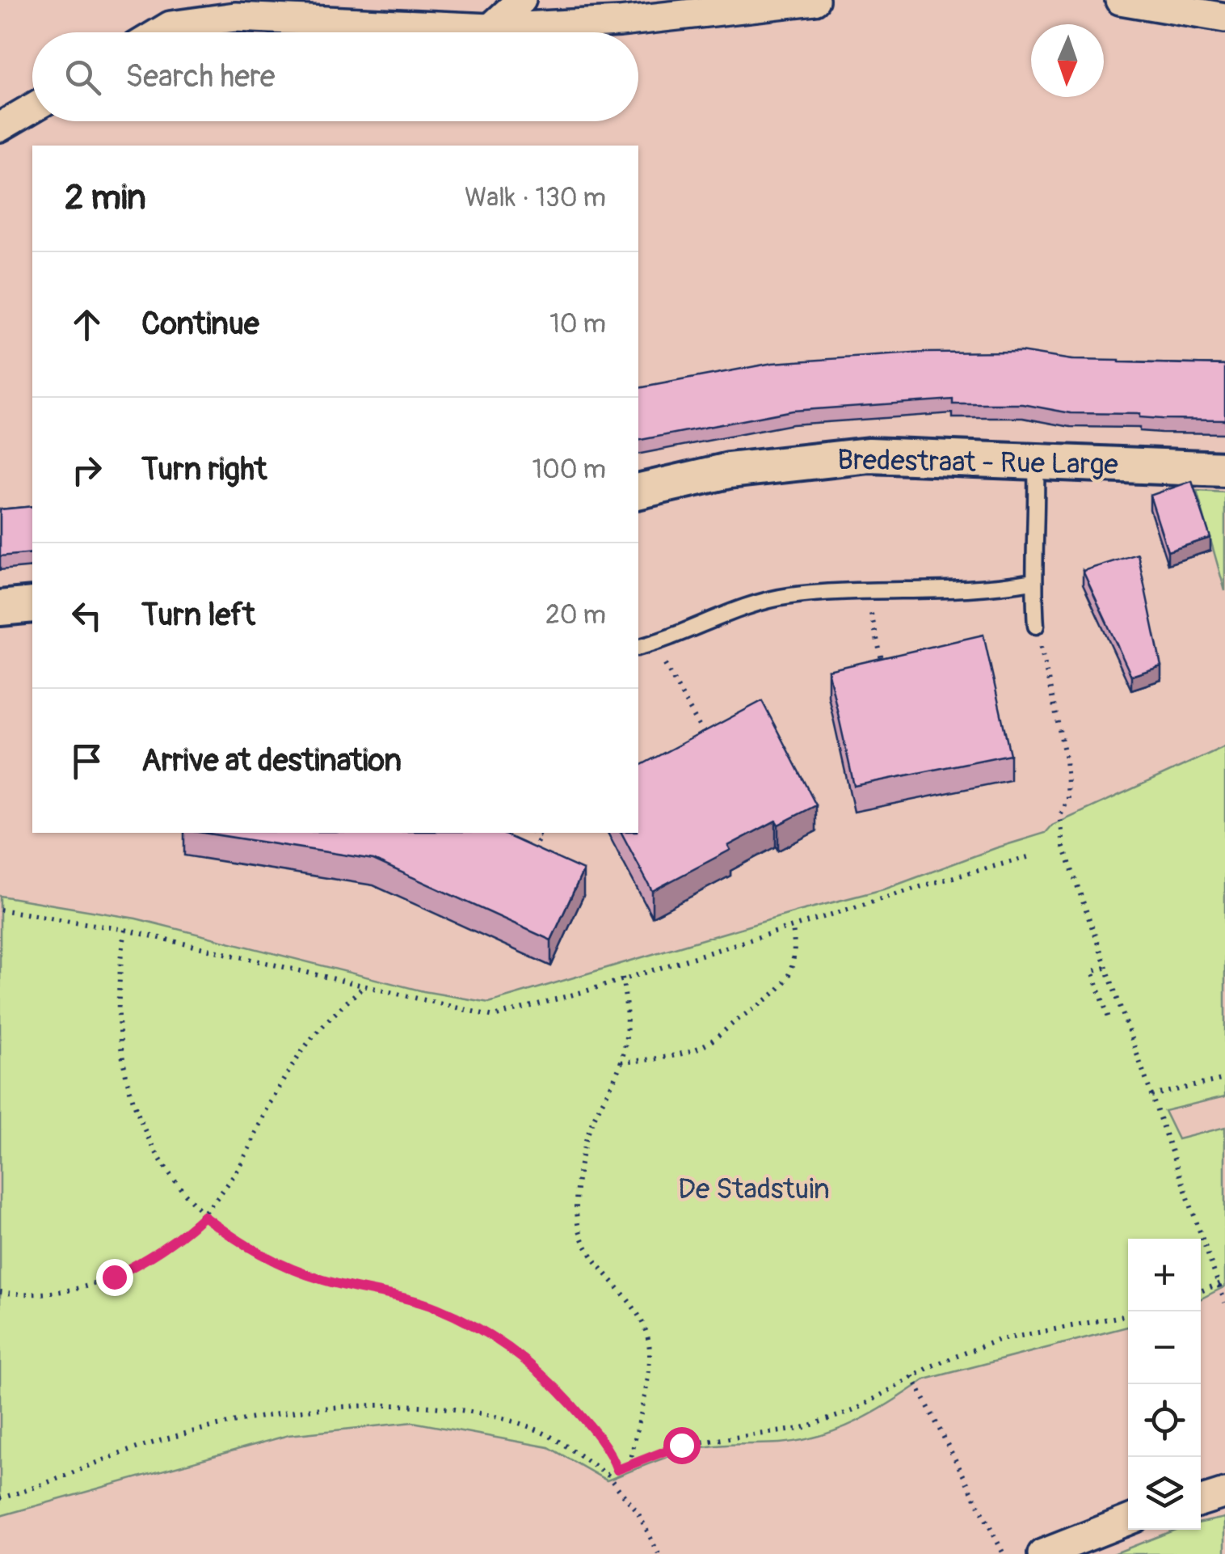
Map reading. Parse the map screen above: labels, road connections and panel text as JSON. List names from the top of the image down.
{
  "streets": {
    "street": ["Bredestraat - Rue Large"]
  },
  "parks": ["De Stadstuin"],
  "north": "bottom",
  "page": {
    "search": "Search here",
    "heading": ["2 min", "Walk · 130 m"],
    "list": [
      ["Continue", "10 m"],
      ["Turn right", "100 m"],
      ["Turn left", "20 m"],
      "Arrive at destination"
    ],
    "map_buttons": ["+", "−"]
  }
}
